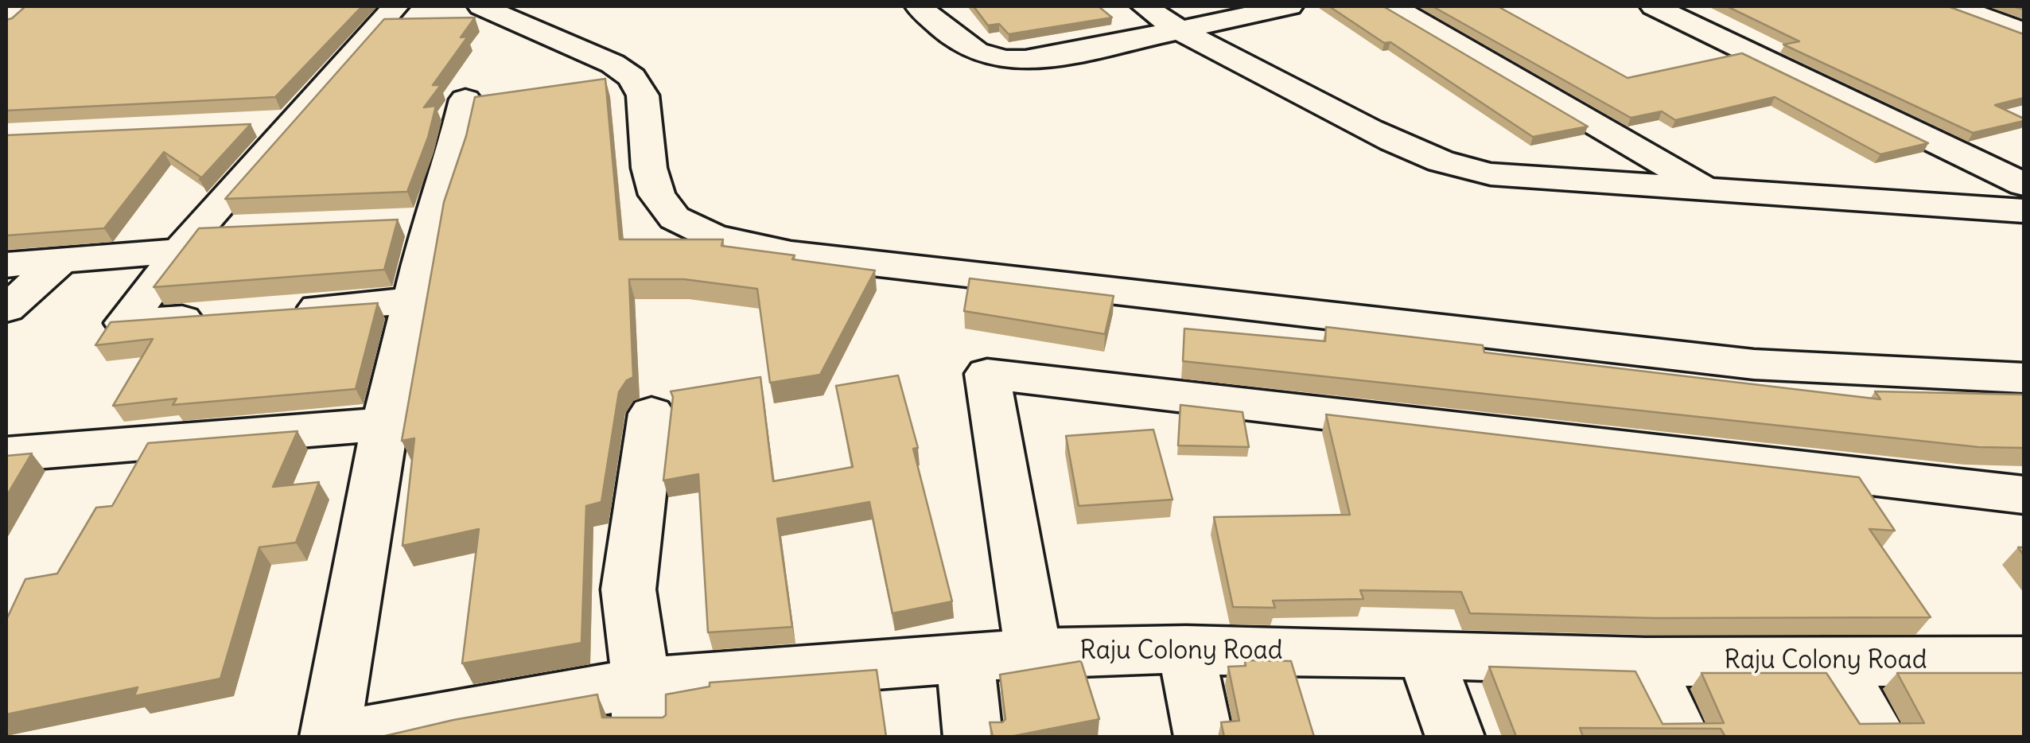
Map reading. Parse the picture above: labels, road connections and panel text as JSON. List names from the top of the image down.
{
  "streets": {
    "street": ["Raju Colony Road"]
  }
}
